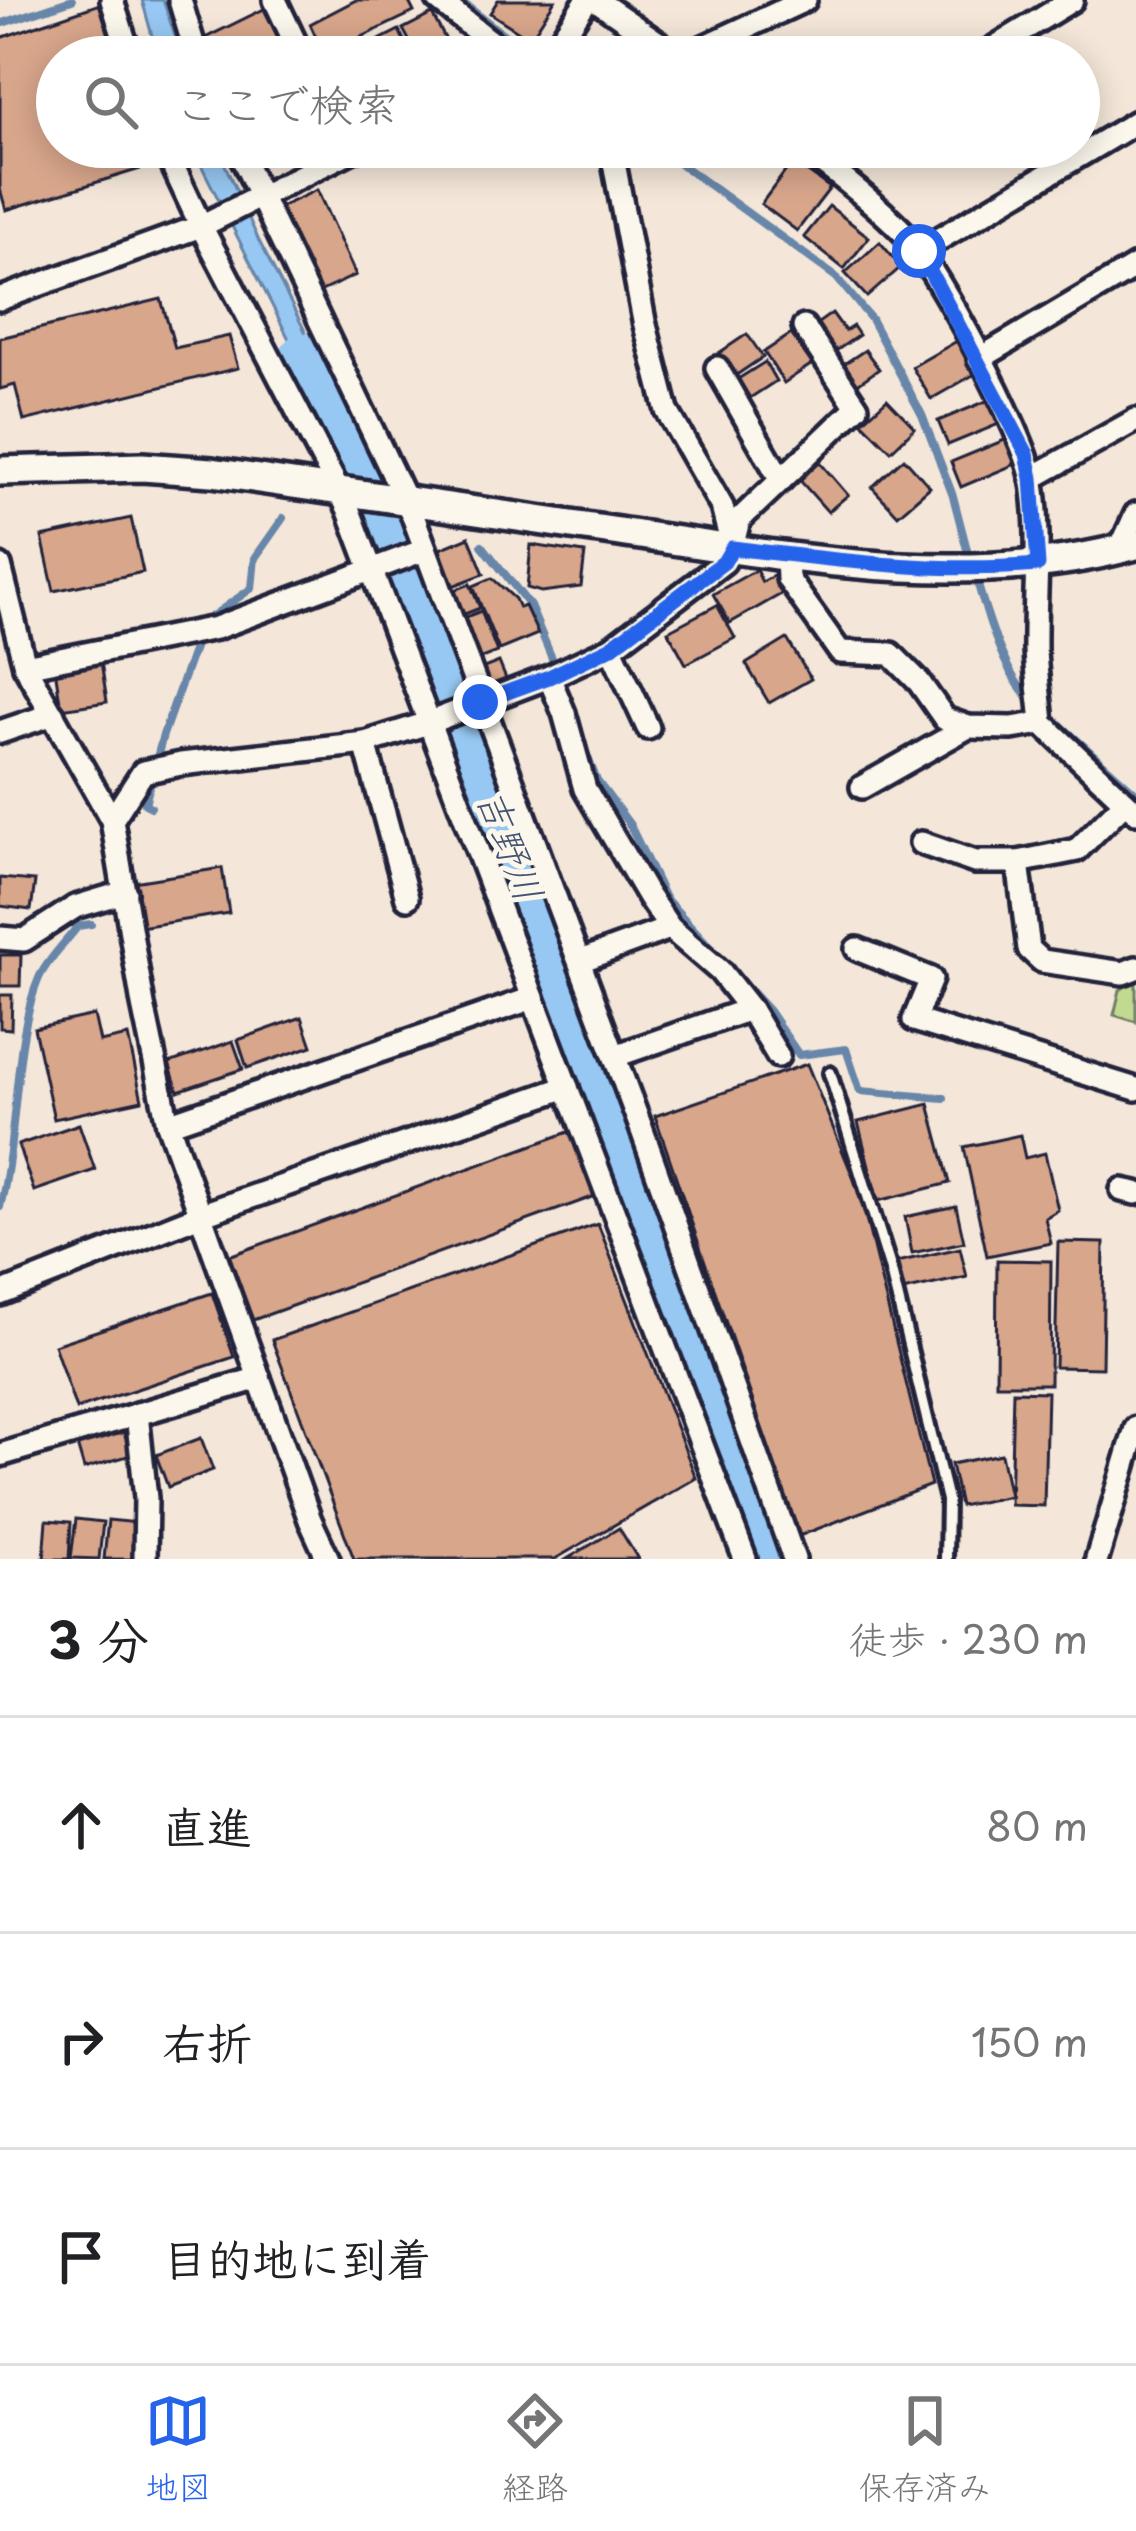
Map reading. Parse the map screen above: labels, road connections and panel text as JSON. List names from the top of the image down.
{
  "water": ["吉野川"],
  "page": {
    "search": "ここで検索",
    "heading": ["3 分", "徒歩 · 230 m"],
    "list": [
      ["直進", "80 m"],
      ["右折", "150 m"],
      "目的地に到着"
    ],
    "nav": ["地図", "経路", "保存済み"]
  }
}
